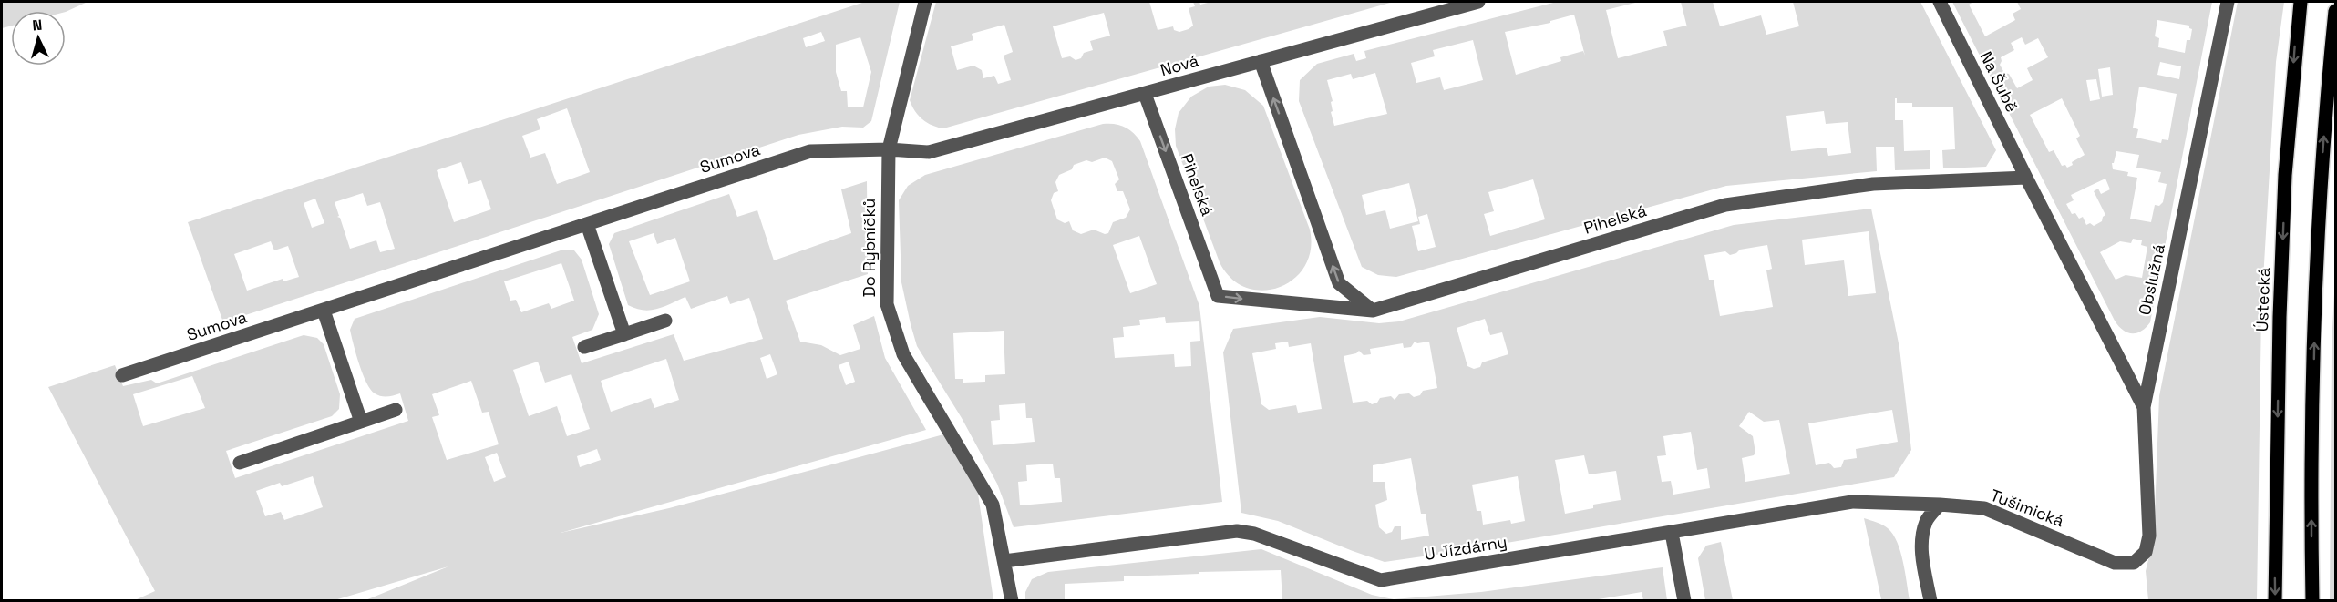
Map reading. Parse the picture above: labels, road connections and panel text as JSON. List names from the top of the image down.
{
  "streets": {
    "main road": ["Ústecká"],
    "street": [
      "Nová",
      "Na Šubě",
      "Sumova",
      "Pihelská",
      "Do Rybníčků",
      "Obslužná",
      "Tušimická",
      "U Jízdárny"
    ]
  },
  "crossings": [
    ["Nová", "Sumova"],
    ["Nová", "Pihelská"],
    ["Nová", "Do Rybníčků"],
    ["Na Šubě", "Pihelská"],
    ["Na Šubě", "Obslužná"],
    ["Sumova", "Do Rybníčků"],
    ["Do Rybníčků", "U Jízdárny"],
    ["Obslužná", "Tušimická"],
    ["Tušimická", "U Jízdárny"]
  ],
  "north": "top"
}
